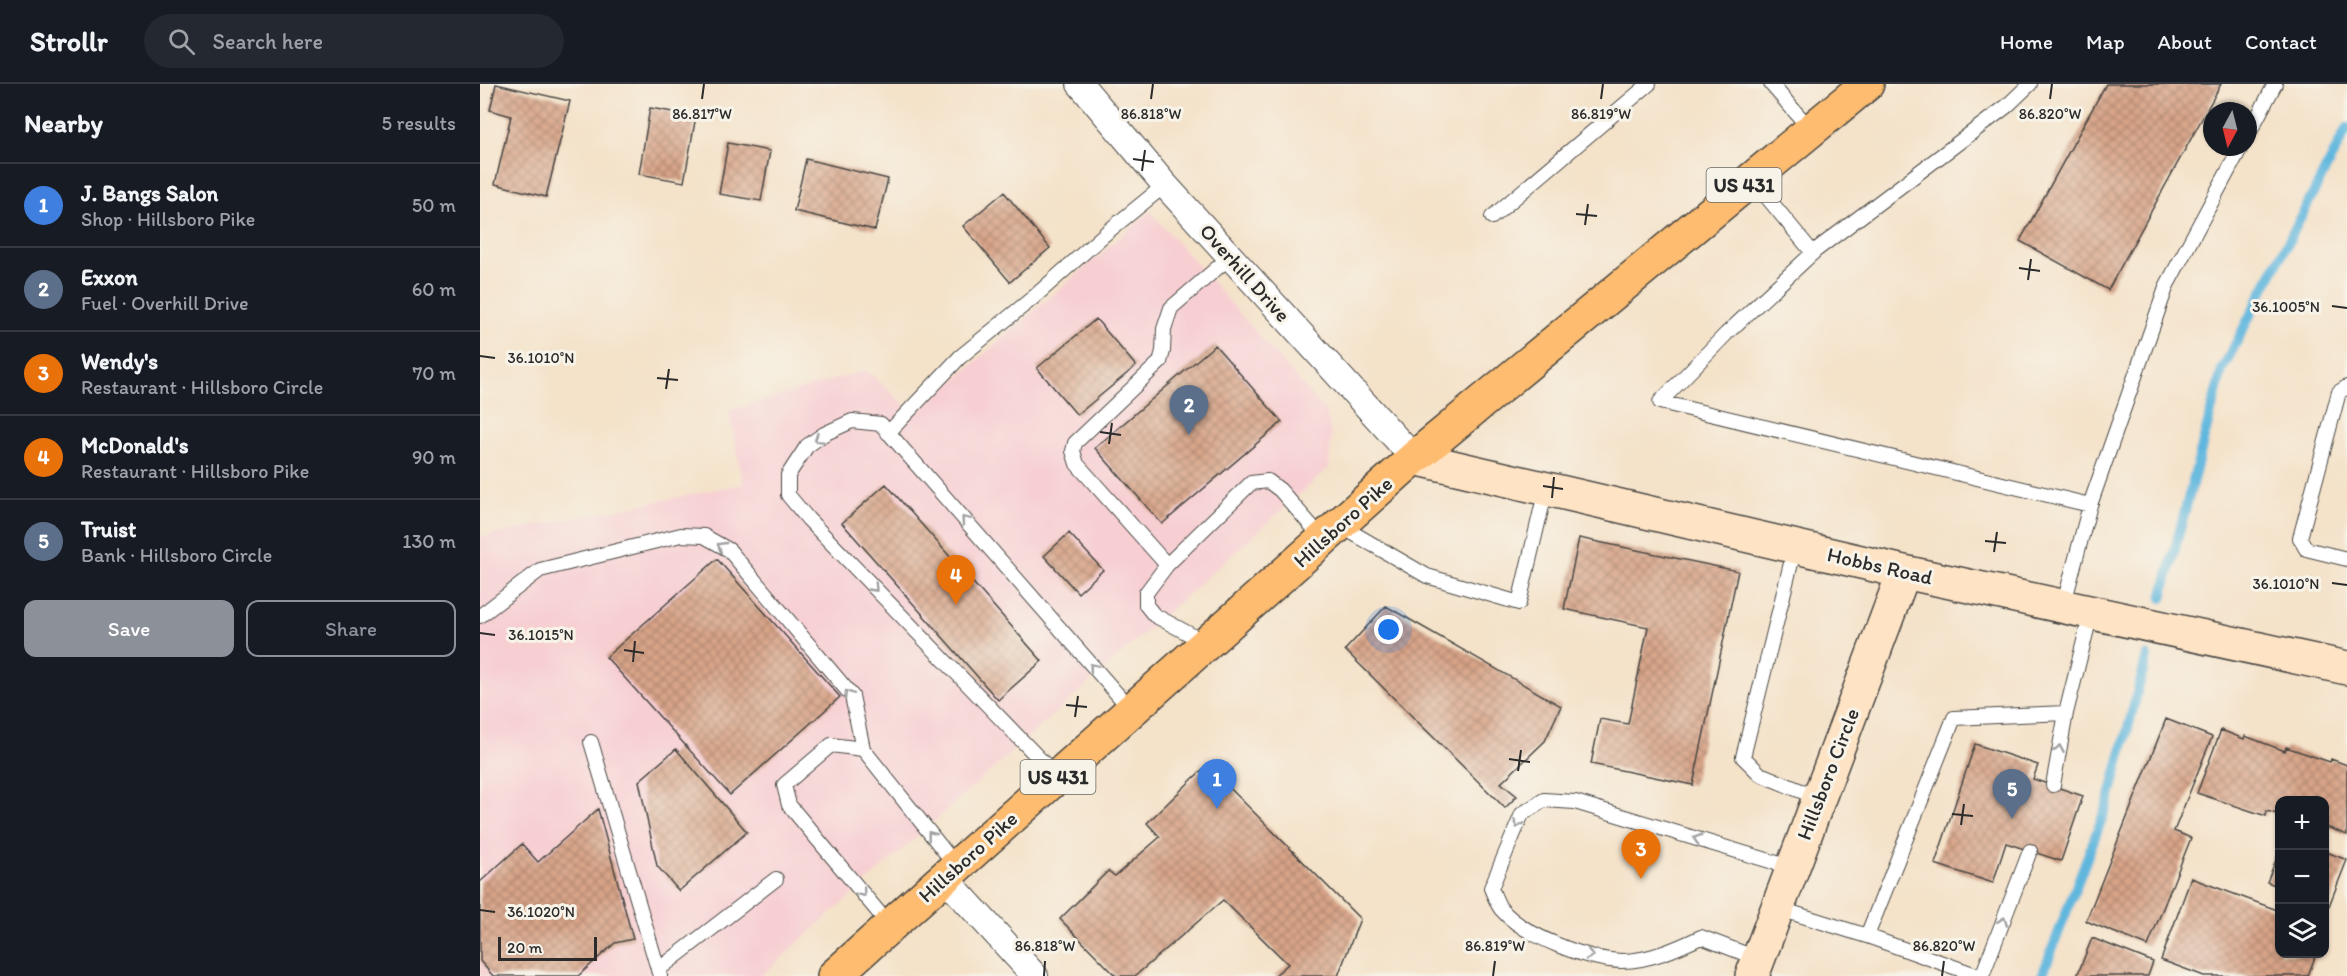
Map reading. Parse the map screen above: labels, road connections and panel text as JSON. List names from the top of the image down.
{
  "streets": {
    "main road": ["US 431", "Hillsboro Pike"],
    "street": ["Overhill Drive", "Hobbs Road", "Hillsboro Circle"]
  },
  "crossings": [
    ["Overhill Drive", "Hillsboro Pike"],
    ["Overhill Drive", "Hobbs Road"],
    ["Hillsboro Pike", "Hobbs Road"],
    ["Hobbs Road", "Hillsboro Circle"]
  ],
  "scale_bar": "20 m",
  "north": "bottom",
  "page": {
    "header": "Strollr",
    "search": "Search here",
    "nav": [
      "Home",
      "Map",
      "About",
      "Contact"
    ],
    "heading": ["Nearby", "5 results"],
    "list": [
      {
        "mark": "1",
        "name": "J. Bangs Salon",
        "note": "Shop · Hillsboro Pike",
        "value": "50 m"
      },
      {
        "mark": "2",
        "name": "Exxon",
        "note": "Fuel · Overhill Drive",
        "value": "60 m"
      },
      {
        "mark": "3",
        "name": "Wendy's",
        "note": "Restaurant · Hillsboro Circle",
        "value": "70 m"
      },
      {
        "mark": "4",
        "name": "McDonald's",
        "note": "Restaurant · Hillsboro Pike",
        "value": "90 m"
      },
      {
        "mark": "5",
        "name": "Truist",
        "note": "Bank · Hillsboro Circle",
        "value": "130 m"
      }
    ],
    "pins": [
      "2",
      "4",
      "1",
      "5",
      "3"
    ],
    "buttons": ["Save", "Share"],
    "map_buttons": ["+", "−"],
    "scale": "20 m"
  },
  "coordinates": [
    "86.817°W",
    "86.818°W",
    "86.819°W",
    "86.820°W",
    "36.1005°N",
    "36.1010°N",
    "36.1015°N",
    "36.1020°N"
  ]
}
